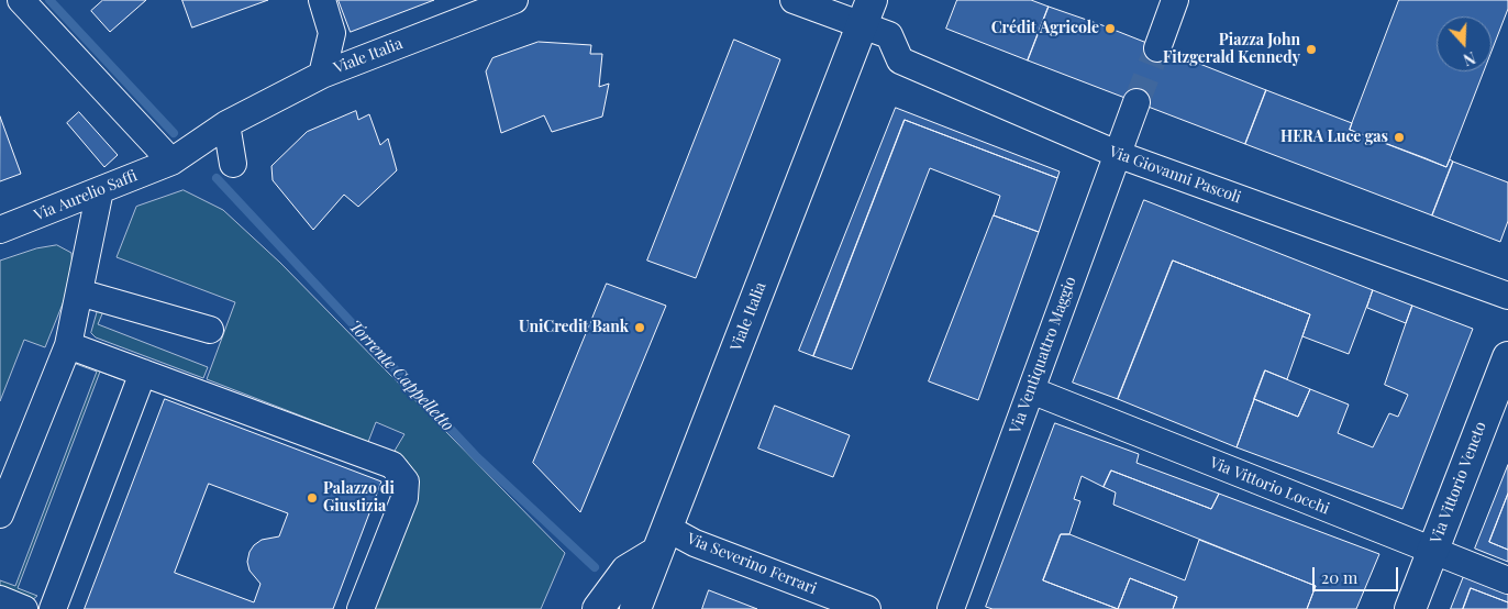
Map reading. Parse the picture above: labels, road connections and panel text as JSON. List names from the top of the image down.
{
  "streets": {
    "main road": ["Viale Italia", "Via Vittorio Veneto"],
    "street": [
      "Via Giovanni Pascoli",
      "Via Aurelio Saffi",
      "Via Ventiquattro Maggio",
      "Via Vittorio Locchi",
      "Via Severino Ferrari"
    ]
  },
  "crossings": [
    ["Viale Italia", "Via Giovanni Pascoli"],
    ["Viale Italia", "Via Aurelio Saffi"],
    ["Viale Italia", "Via Severino Ferrari"],
    ["Via Giovanni Pascoli", "Via Ventiquattro Maggio"],
    ["Via Ventiquattro Maggio", "Via Vittorio Locchi"],
    ["Via Vittorio Veneto", "Via Vittorio Locchi"]
  ],
  "water": ["Torrente Cappelletto"],
  "places": [
    "Crédit Agricole",
    "Piazza John Fitzgerald Kennedy",
    "HERA Luce gas",
    "UniCredit Bank",
    "Palazzo di Giustizia"
  ],
  "scale_bar": "20 m",
  "north": "bottom"
}
